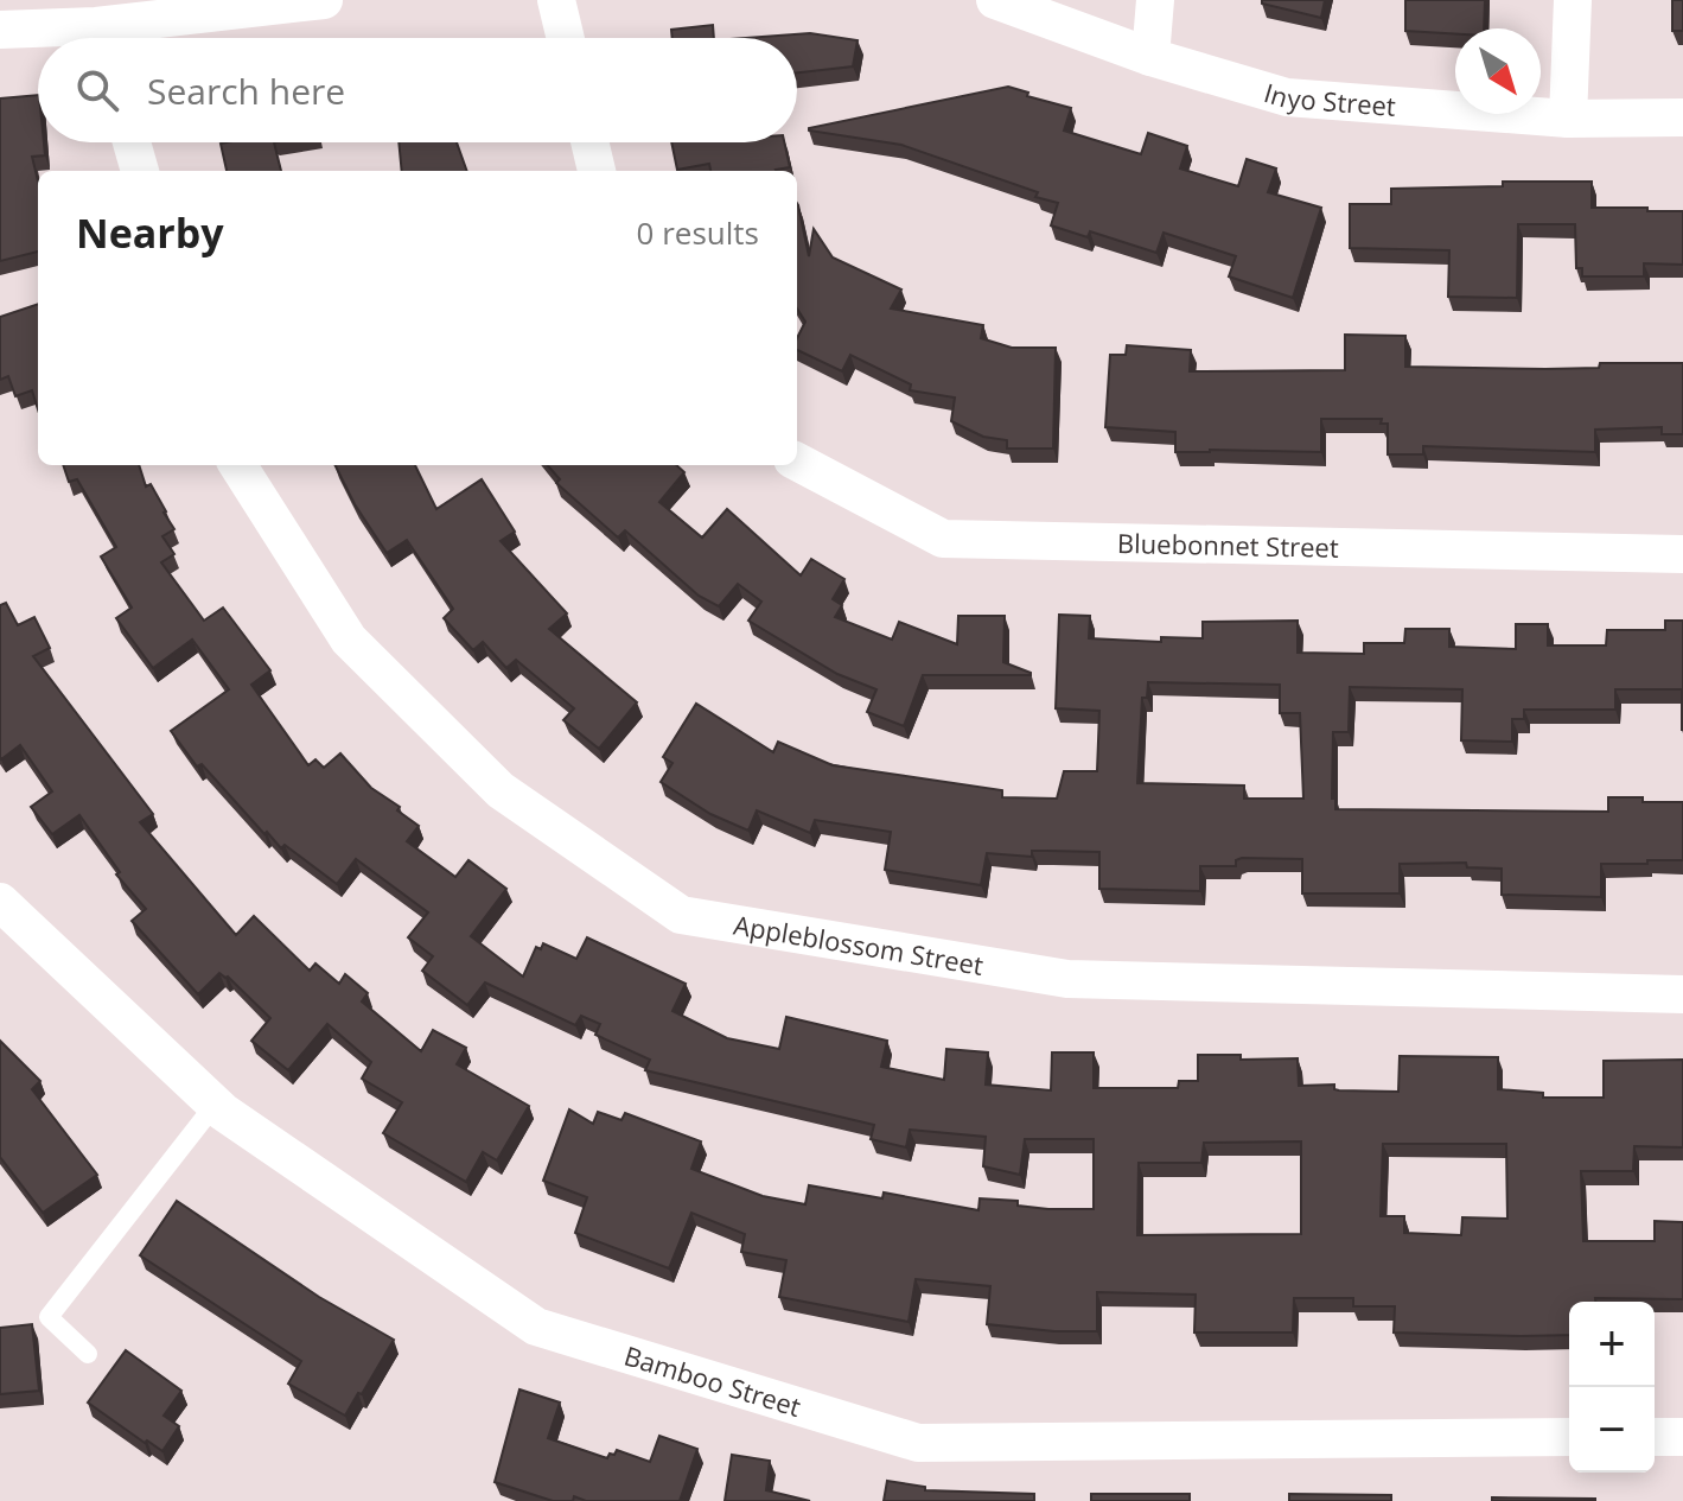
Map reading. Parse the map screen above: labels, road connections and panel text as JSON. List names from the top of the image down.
{
  "streets": {
    "street": [
      "Inyo Street",
      "Bluebonnet Street",
      "Appleblossom Street",
      "Bamboo Street"
    ]
  },
  "north": "bottom right",
  "page": {
    "search": "Search here",
    "heading": ["Nearby", "0 results"],
    "map_buttons": ["+", "−"]
  }
}
